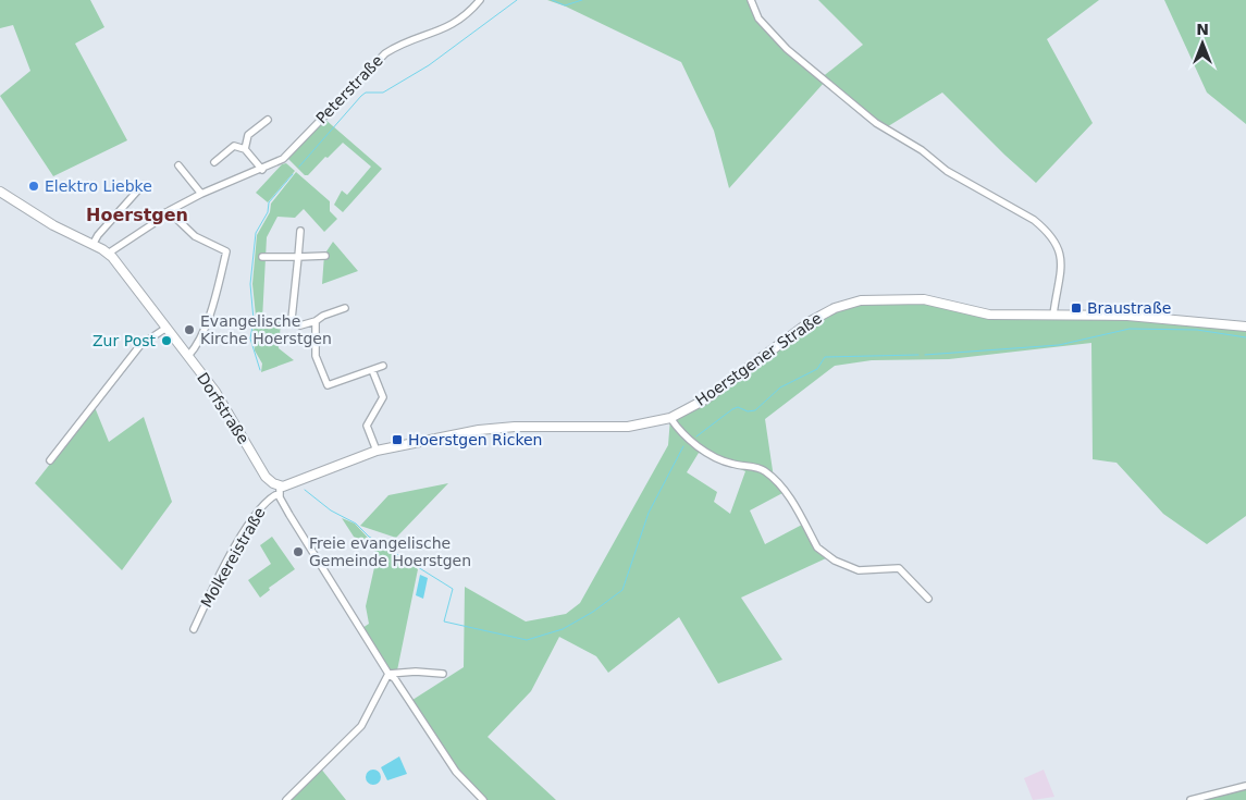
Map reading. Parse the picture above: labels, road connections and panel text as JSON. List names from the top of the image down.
{
  "streets": {
    "main road": ["Hoerstgener Straße", "Dorfstraße"],
    "street": ["Peterstraße", "Molkereistraße"]
  },
  "crossings": [
    ["Peterstraße", "Dorfstraße"],
    ["Hoerstgener Straße", "Dorfstraße"],
    ["Hoerstgener Straße", "Molkereistraße"],
    ["Dorfstraße", "Molkereistraße"]
  ],
  "districts": ["Hoerstgen"],
  "places": {
    "other": [
      "Elektro Liebke",
      "Evangelische Kirche Hoerstgen",
      "Zur Post",
      "Freie evangelische Gemeinde Hoerstgen"
    ],
    "transit": ["Braustraße", "Hoerstgen Ricken"]
  },
  "north": "top"
}
